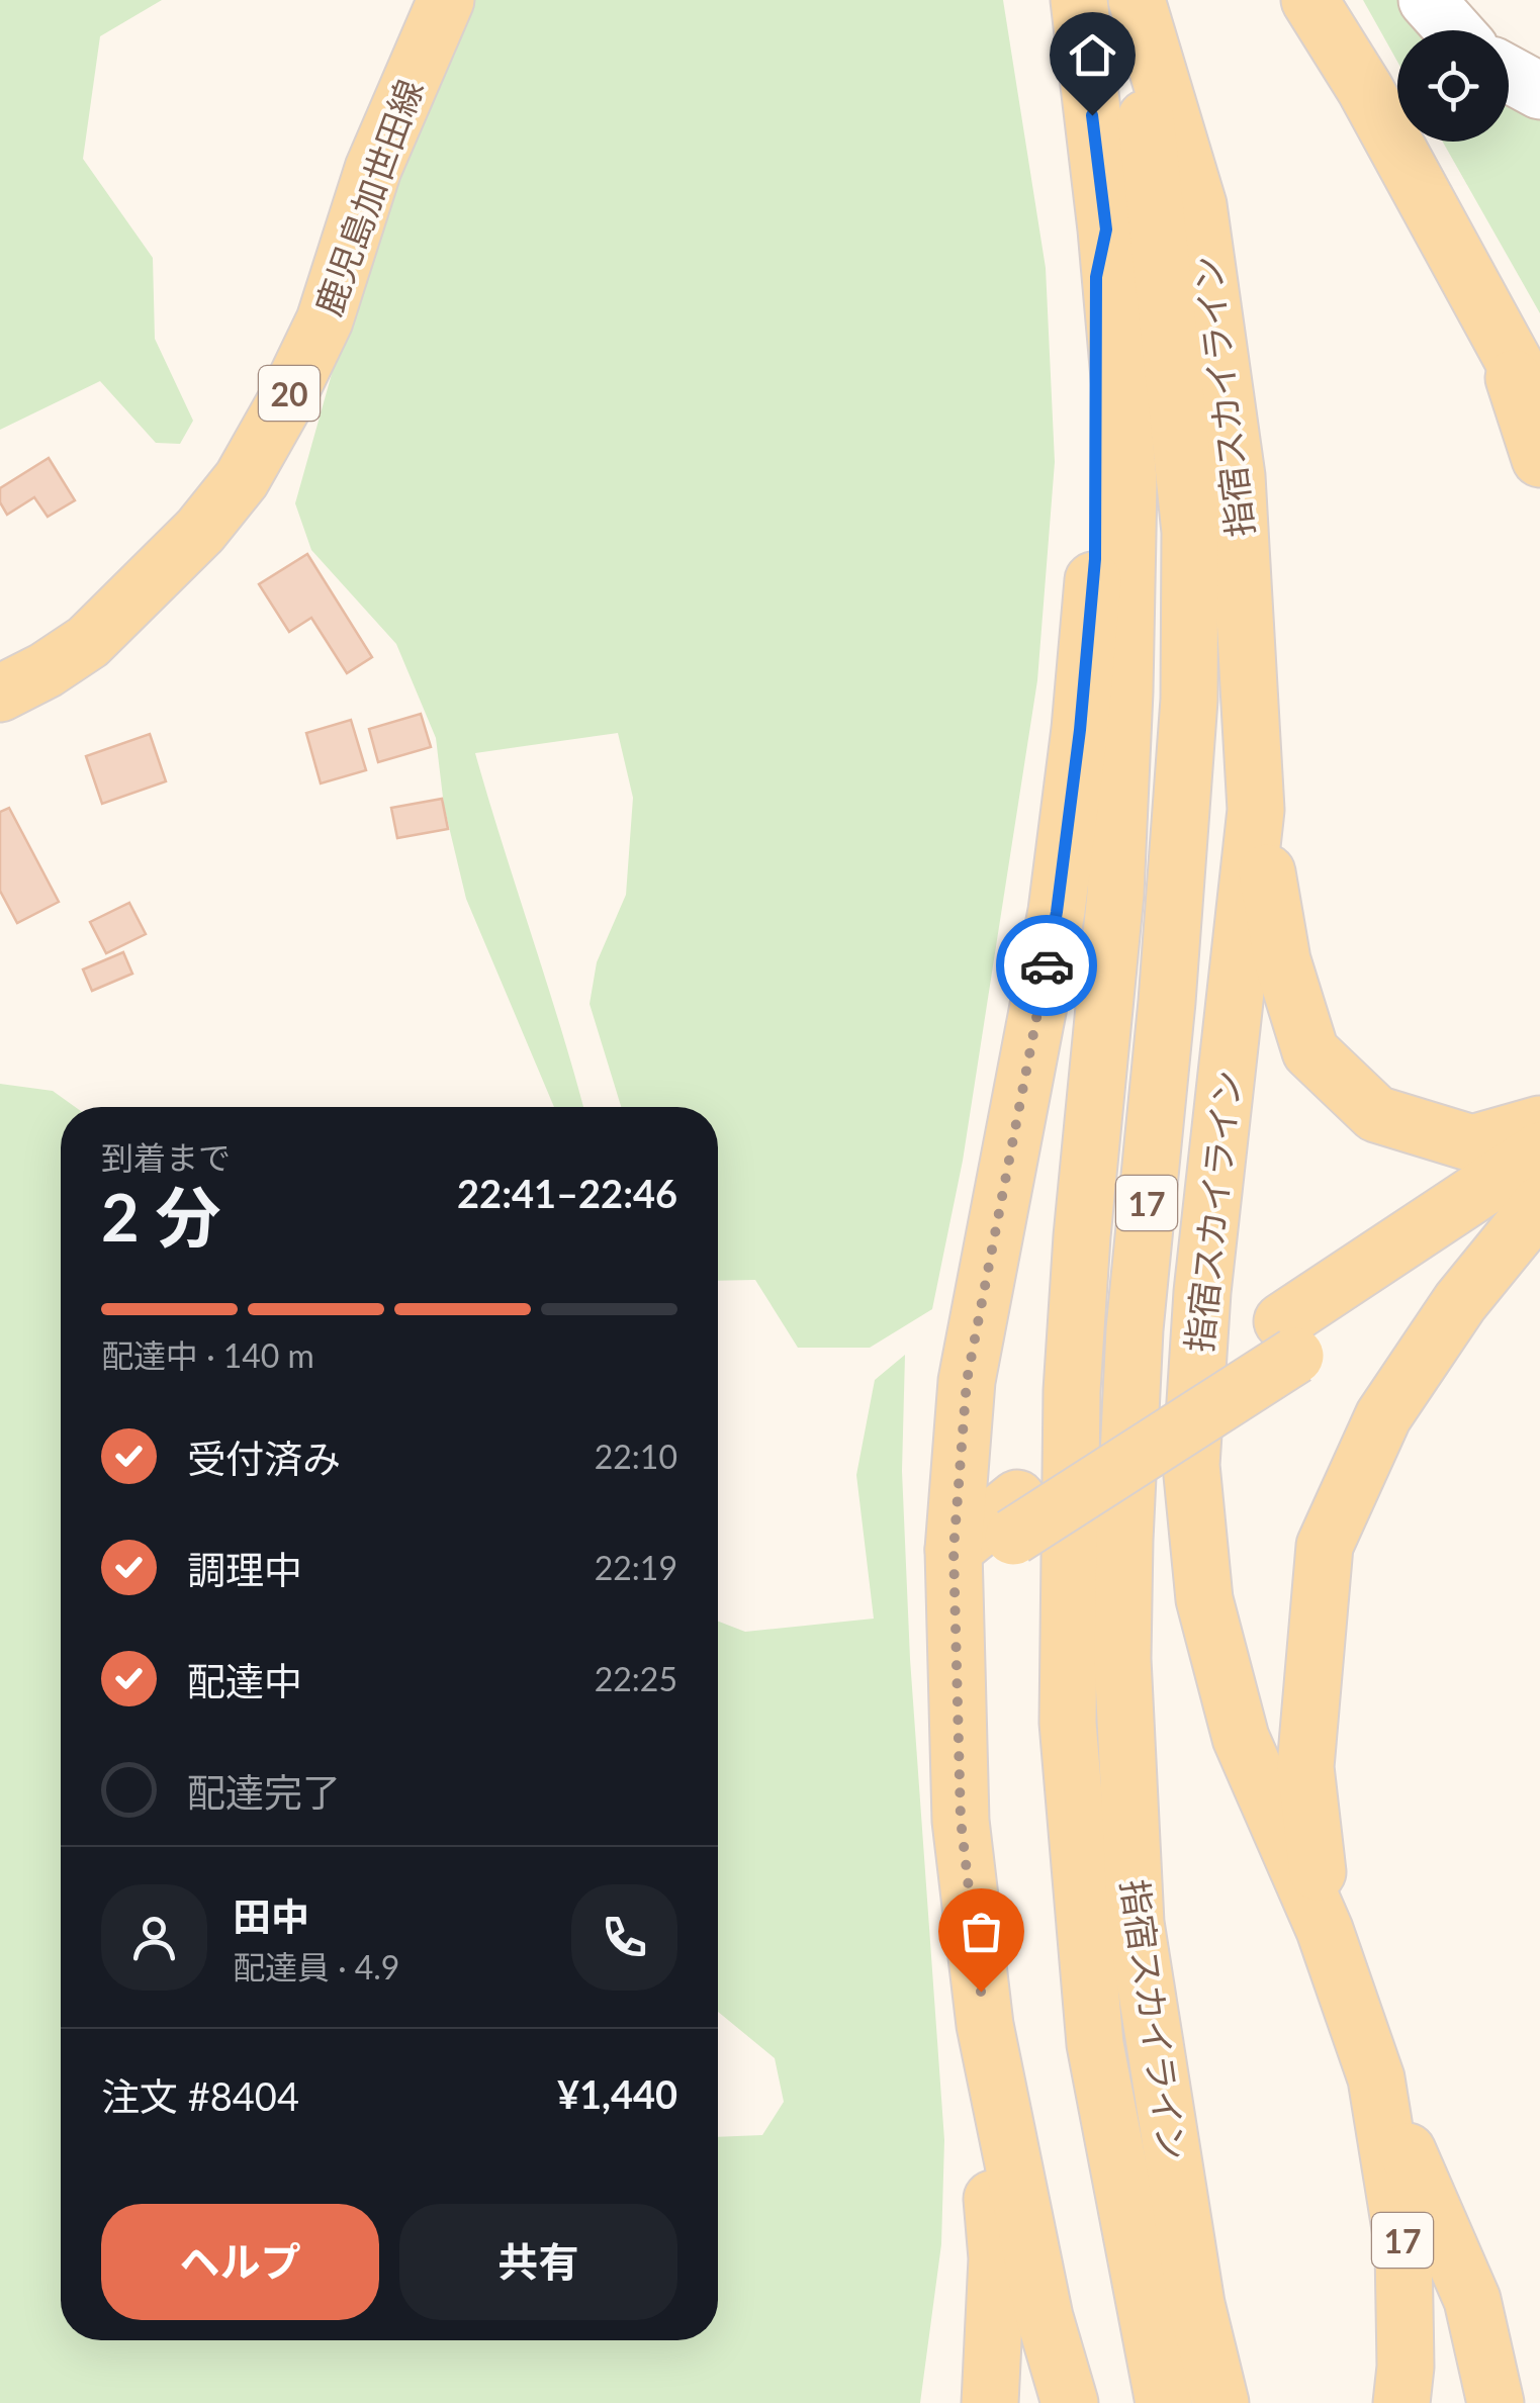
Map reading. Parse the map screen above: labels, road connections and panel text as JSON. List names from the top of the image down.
{
  "streets": {
    "main road": [
      "鹿児島加世田線",
      "20",
      "指宿スカイライン",
      "17"
    ]
  },
  "page": {
    "heading": ["2 分", "到着まで", "22:41–22:46"],
    "panel": [
      "田中",
      "配達員 · 4.9",
      "注文 #8404",
      "¥1,440"
    ],
    "bar": "配達中 · 140 m",
    "list": [
      ["受付済み", "22:10"],
      ["調理中", "22:19"],
      ["配達中", "22:25"],
      "配達完了"
    ],
    "buttons": ["ヘルプ", "共有"]
  }
}
